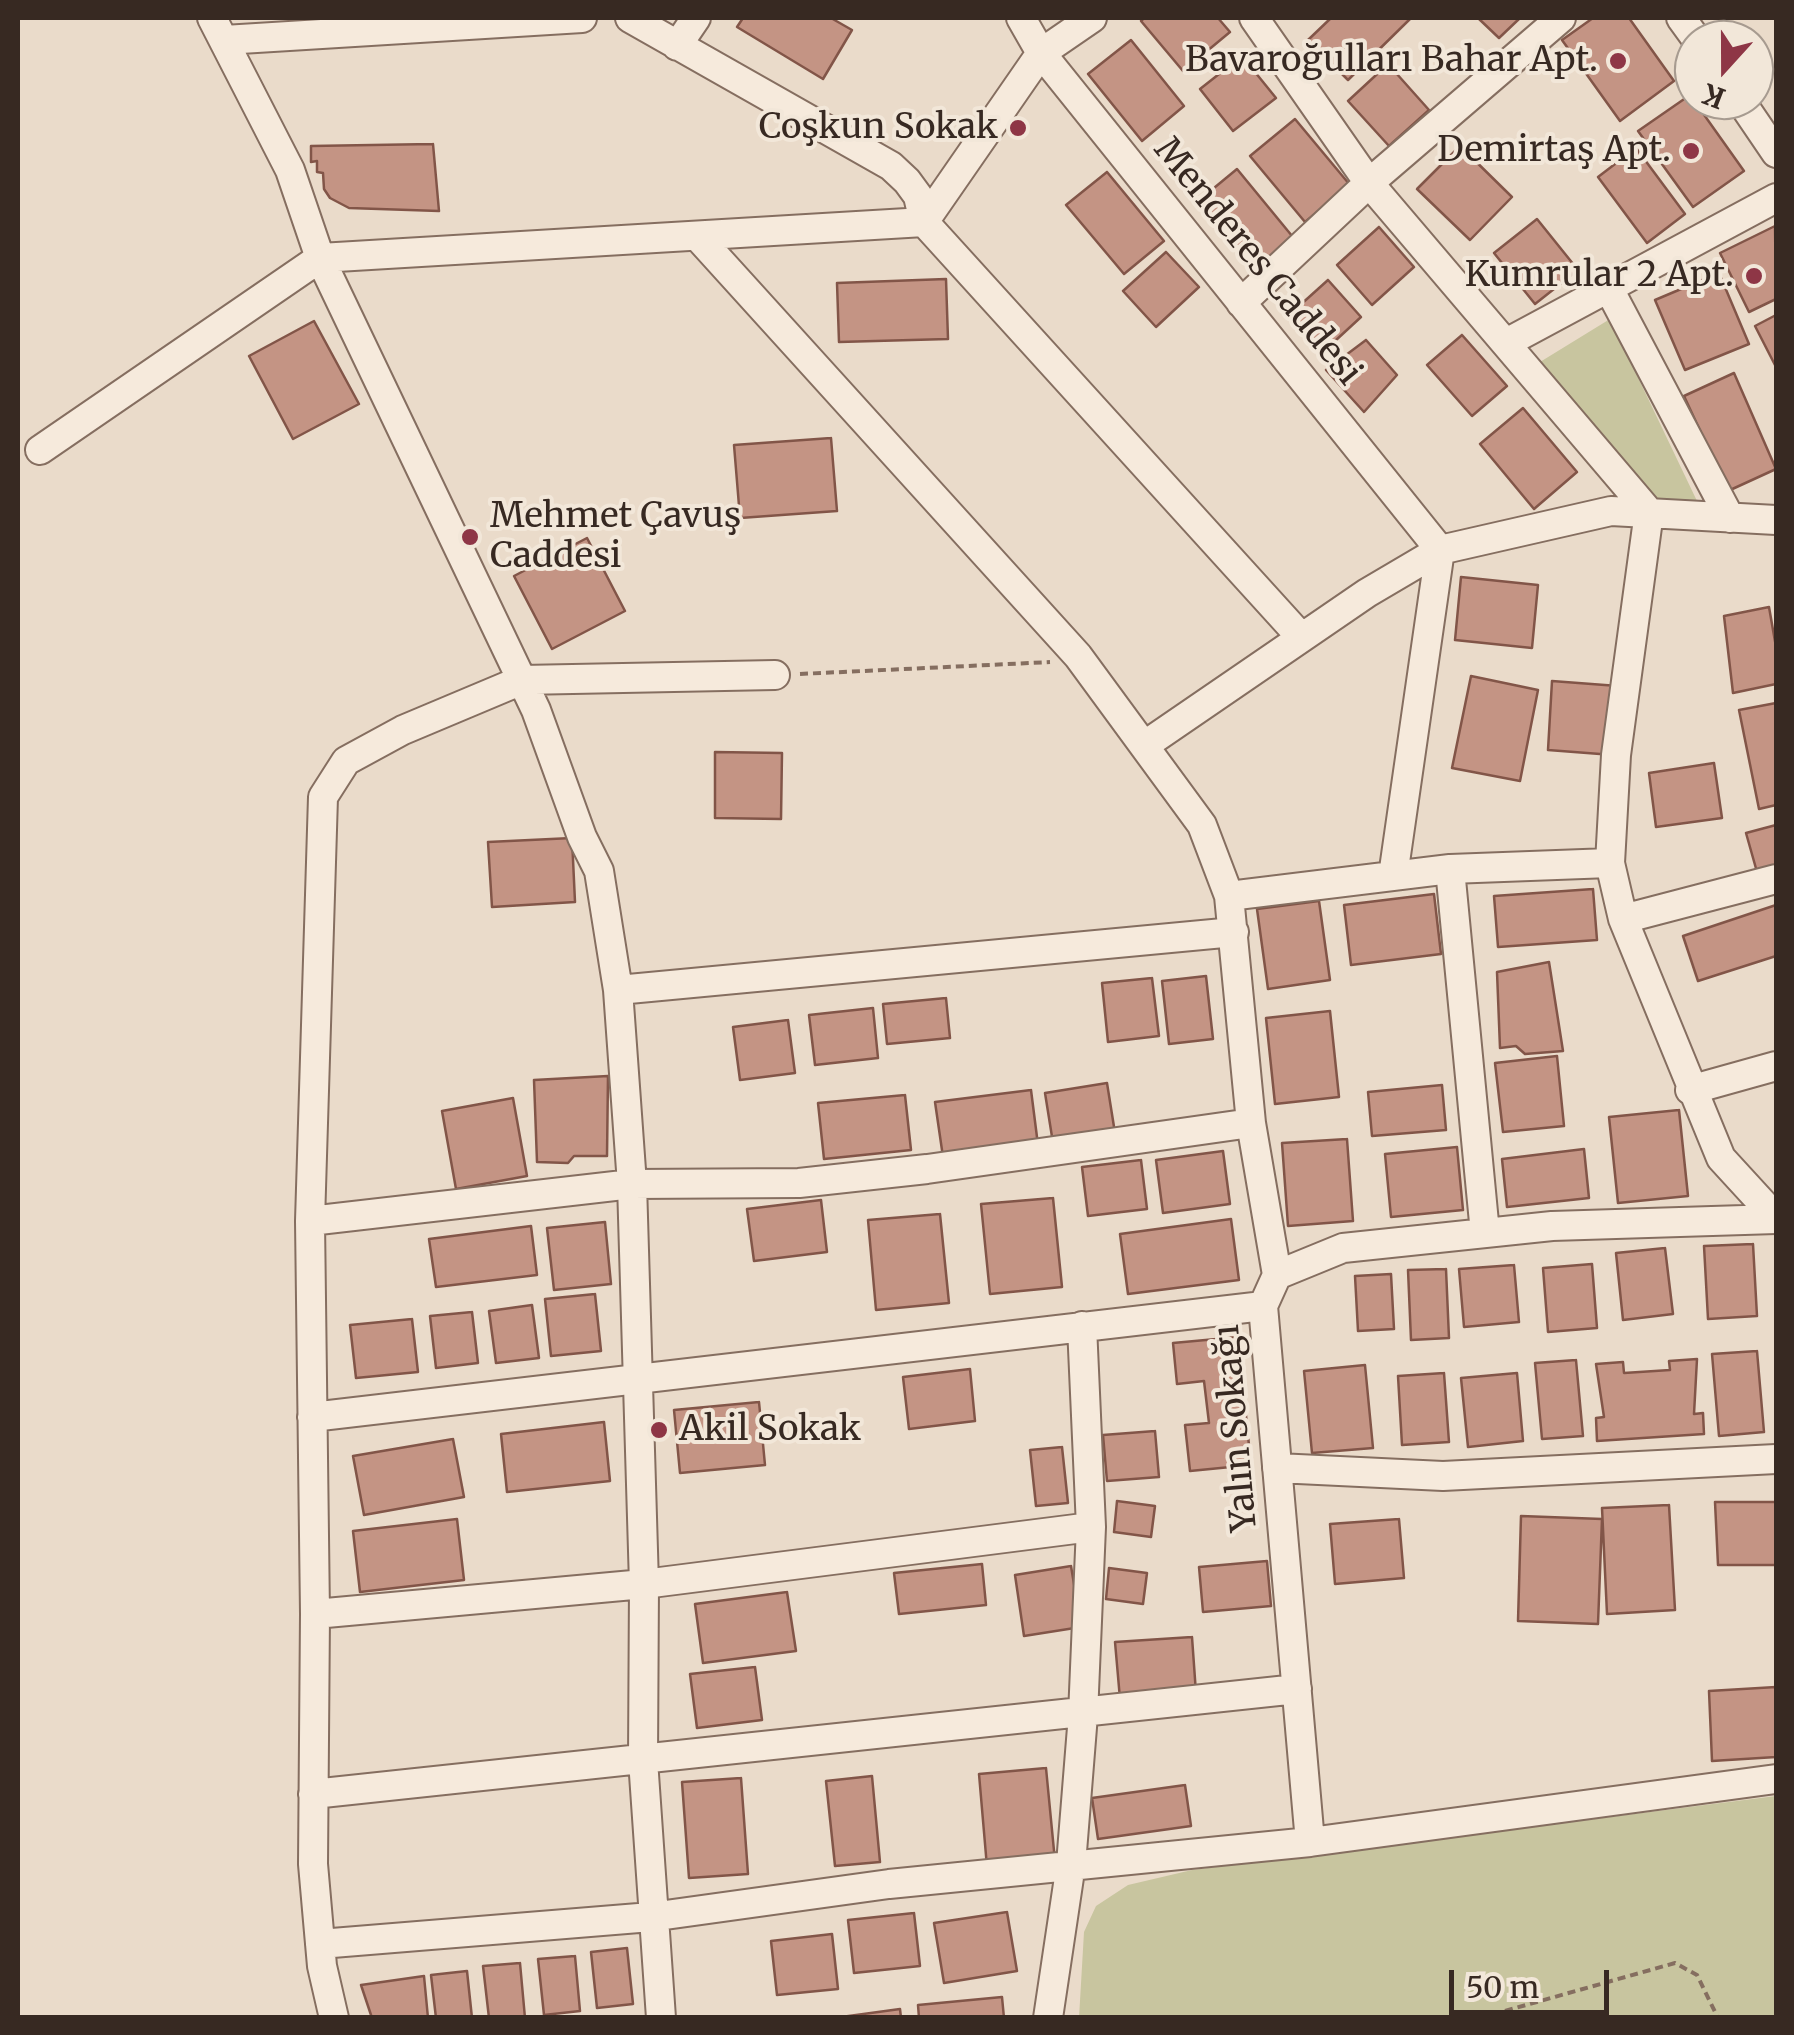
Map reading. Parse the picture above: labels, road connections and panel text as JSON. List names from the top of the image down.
{
  "streets": {
    "street": ["Menderes Caddesi", "Yalın Sokağı"]
  },
  "places": [
    "Bavaroğulları Bahar Apt.",
    "Coşkun Sokak",
    "Demirtaş Apt.",
    "Kumrular 2 Apt.",
    "Mehmet Çavuş Caddesi",
    "Akil Sokak"
  ],
  "scale_bar": "50 m",
  "north": "bottom"
}
